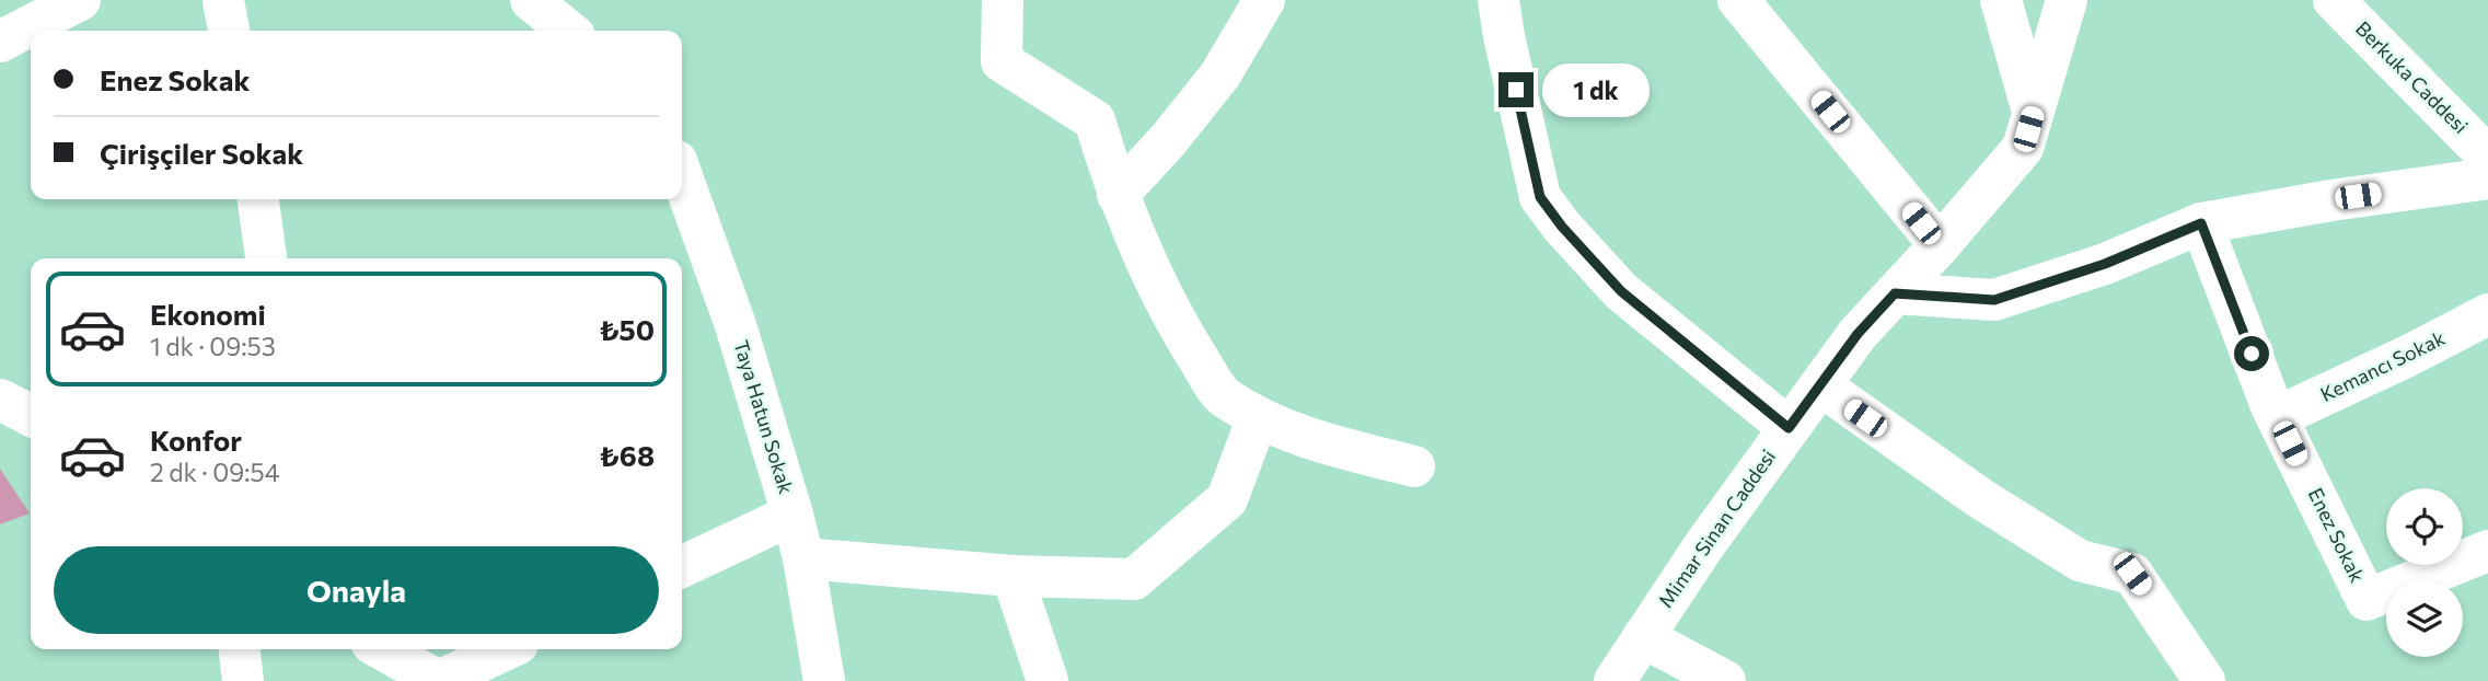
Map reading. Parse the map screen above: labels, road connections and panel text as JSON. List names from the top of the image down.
{
  "streets": {
    "street": [
      "Berkuka Caddesi",
      "Kemancı Sokak",
      "Taya Hatun Sokak",
      "Mimar Sinan Caddesi",
      "Enez Sokak"
    ]
  },
  "crossings": [
    ["Kemancı Sokak", "Enez Sokak"]
  ],
  "page": {
    "banner": ["Enez Sokak", "Çirişçiler Sokak"],
    "bubble": "1 dk",
    "list": [
      {
        "name": "Ekonomi",
        "note": "1 dk · 09:53",
        "value": "₺50"
      },
      {
        "name": "Konfor",
        "note": "2 dk · 09:54",
        "value": "₺68"
      }
    ],
    "buttons": "Onayla"
  }
}
